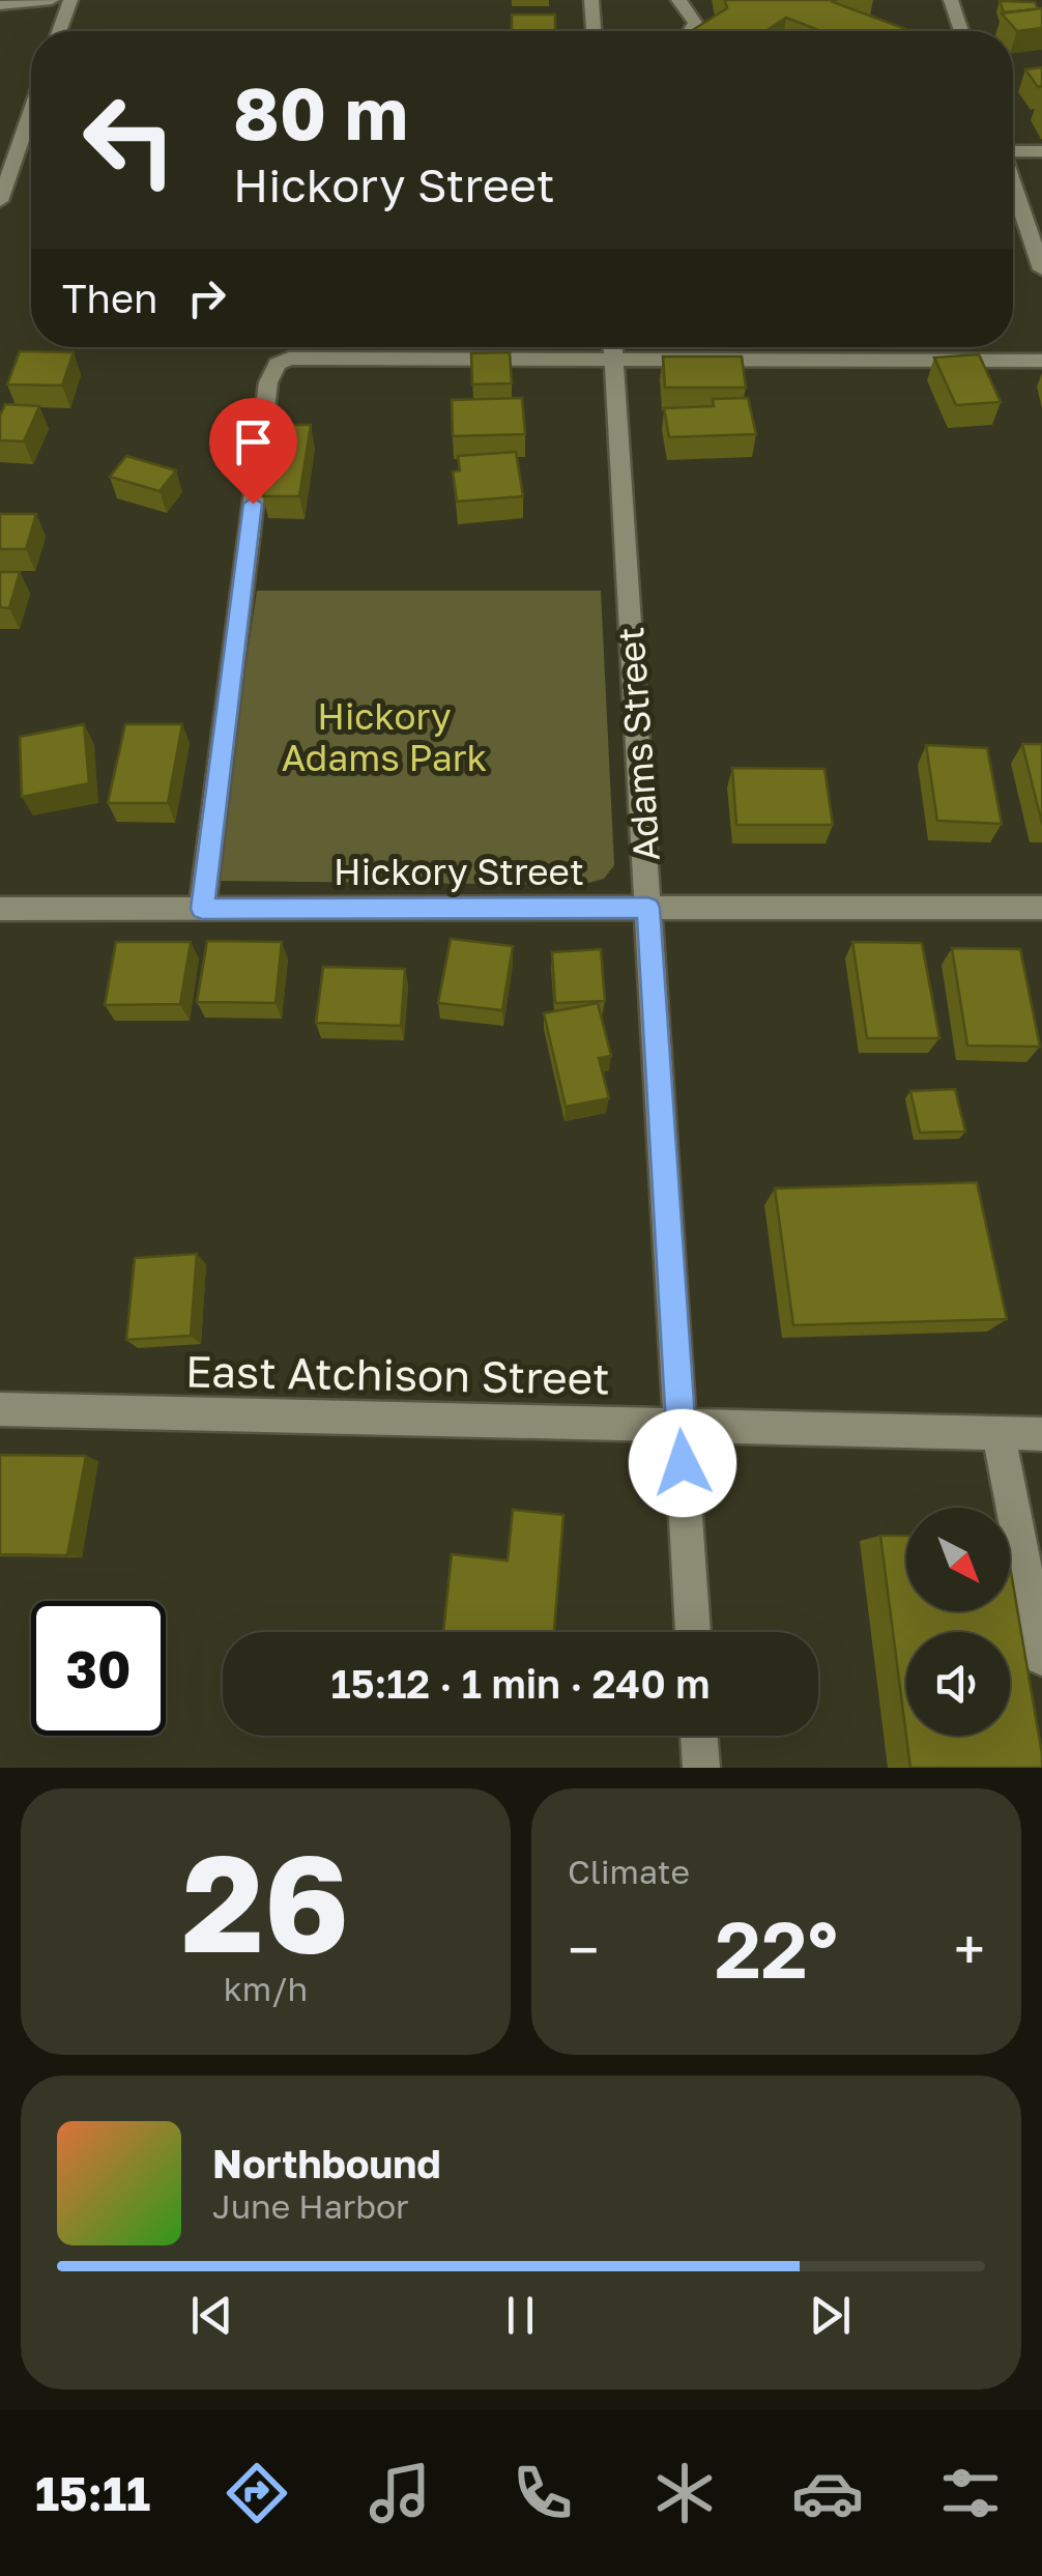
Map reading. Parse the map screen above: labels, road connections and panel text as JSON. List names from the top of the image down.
{
  "streets": {
    "street": ["Adams Street", "Hickory Street", "East Atchison Street"]
  },
  "crossings": [
    ["Adams Street", "Hickory Street"],
    ["Adams Street", "East Atchison Street"]
  ],
  "parks": ["Hickory Adams Park"],
  "north": "bottom right",
  "page": {
    "turn": ["80 m", "Hickory Street"],
    "then": "Then",
    "limit": "30",
    "trip": "15:12 · 1 min · 240 m",
    "tile": [
      ["26", "km/h"],
      "Climate"
    ],
    "heat": ["−", "22°", "+"],
    "song": ["Northbound", "June Harbor"],
    "tabs": "15:11"
  }
}
